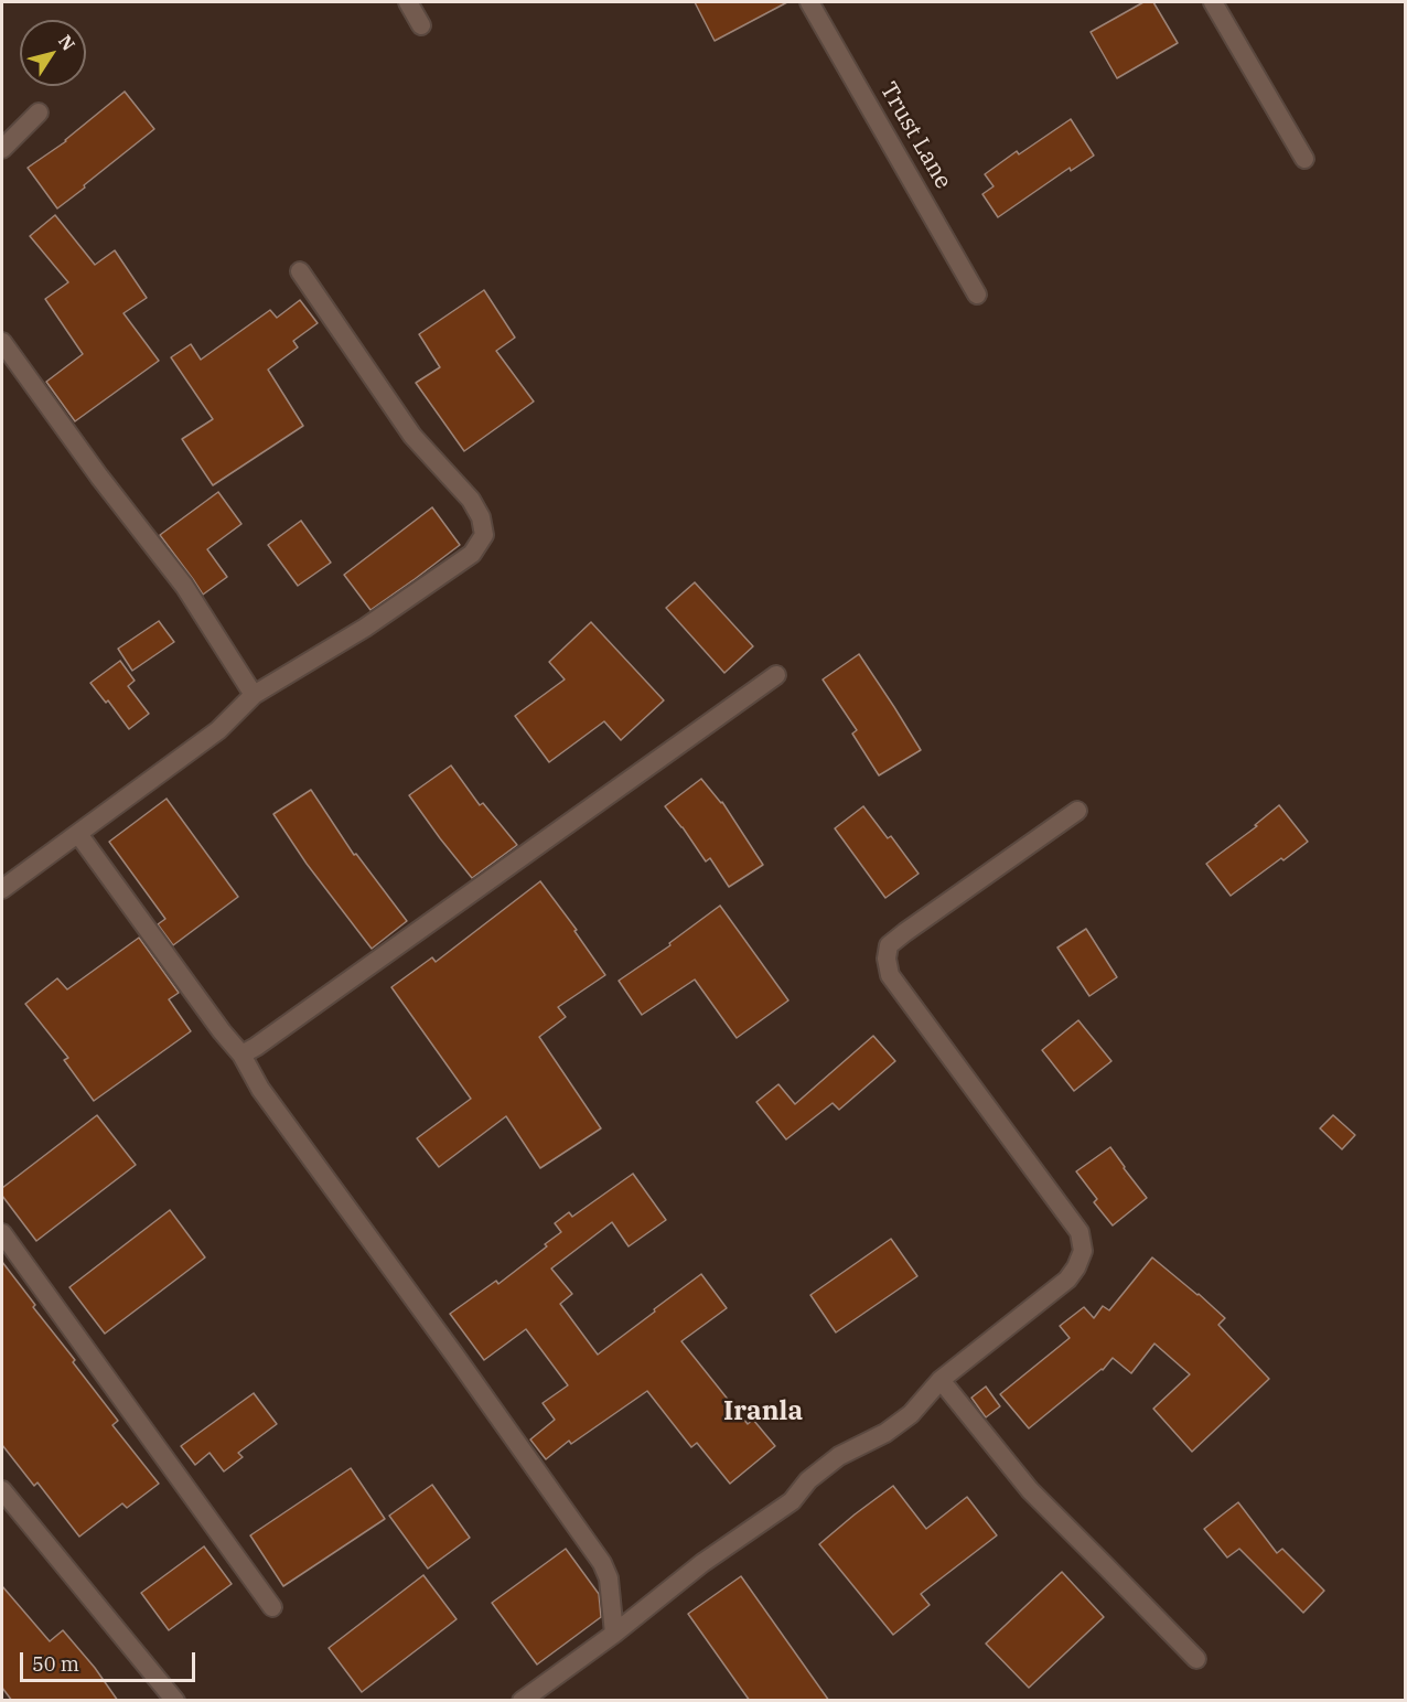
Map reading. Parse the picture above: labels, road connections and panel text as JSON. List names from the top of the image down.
{
  "streets": {
    "street": ["Trust Lane"]
  },
  "districts": ["Iranla"],
  "scale_bar": "50 m",
  "north": "top right"
}
